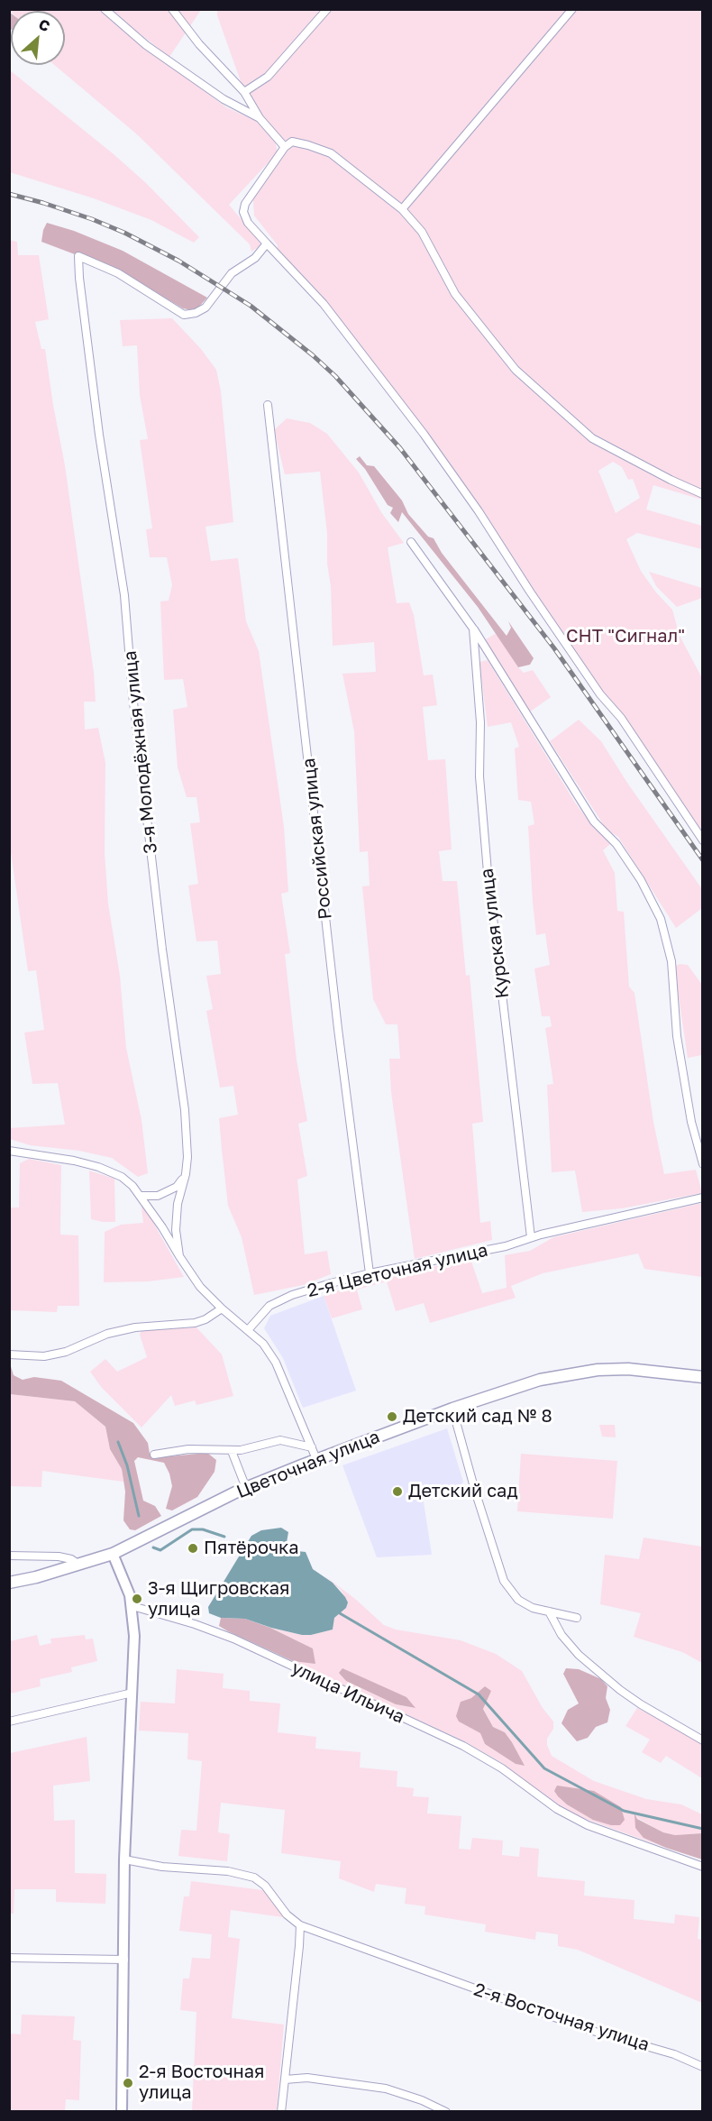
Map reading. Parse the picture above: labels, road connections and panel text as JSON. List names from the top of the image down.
{
  "streets": {
    "main road": ["Цветочная улица"],
    "street": [
      "3-я Молодёжная улица",
      "Российская улица",
      "Курская улица",
      "2-я Цветочная улица",
      "улица Ильича",
      "2-я Восточная улица"
    ]
  },
  "crossings": [
    ["Российская улица", "2-я Цветочная улица"],
    ["Курская улица", "2-я Цветочная улица"]
  ],
  "parks": ["СНТ \"Сигнал\""],
  "places": [
    "Детский сад № 8",
    "Детский сад",
    "Пятёрочка",
    "3-я Щигровская улица",
    "2-я Восточная улица"
  ],
  "north": "top right"
}
